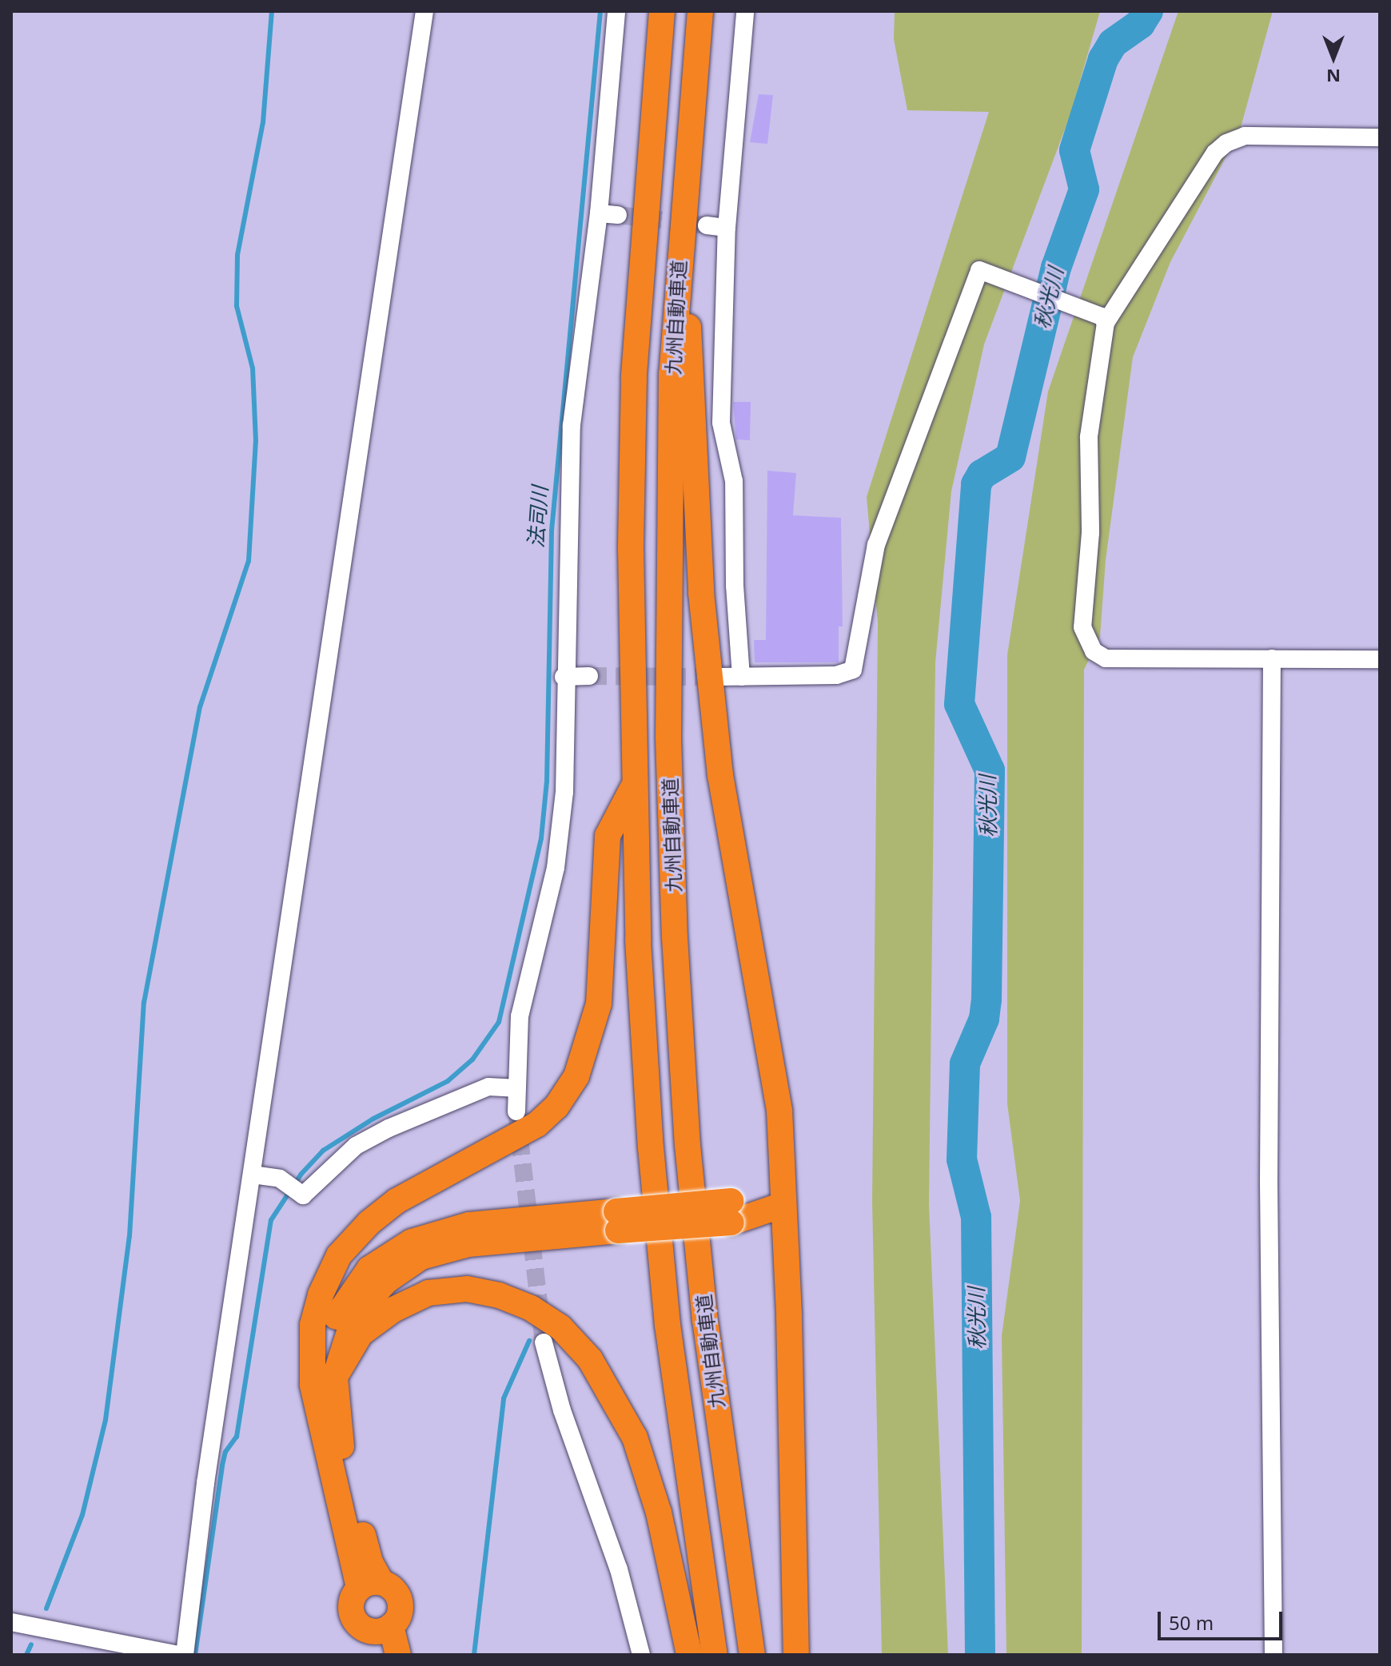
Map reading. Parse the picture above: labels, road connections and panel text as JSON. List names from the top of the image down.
{
  "streets": {
    "highway": ["九州自動車道"]
  },
  "water": ["秋光川", "法司川"],
  "scale_bar": "50 m",
  "north": "bottom"
}
